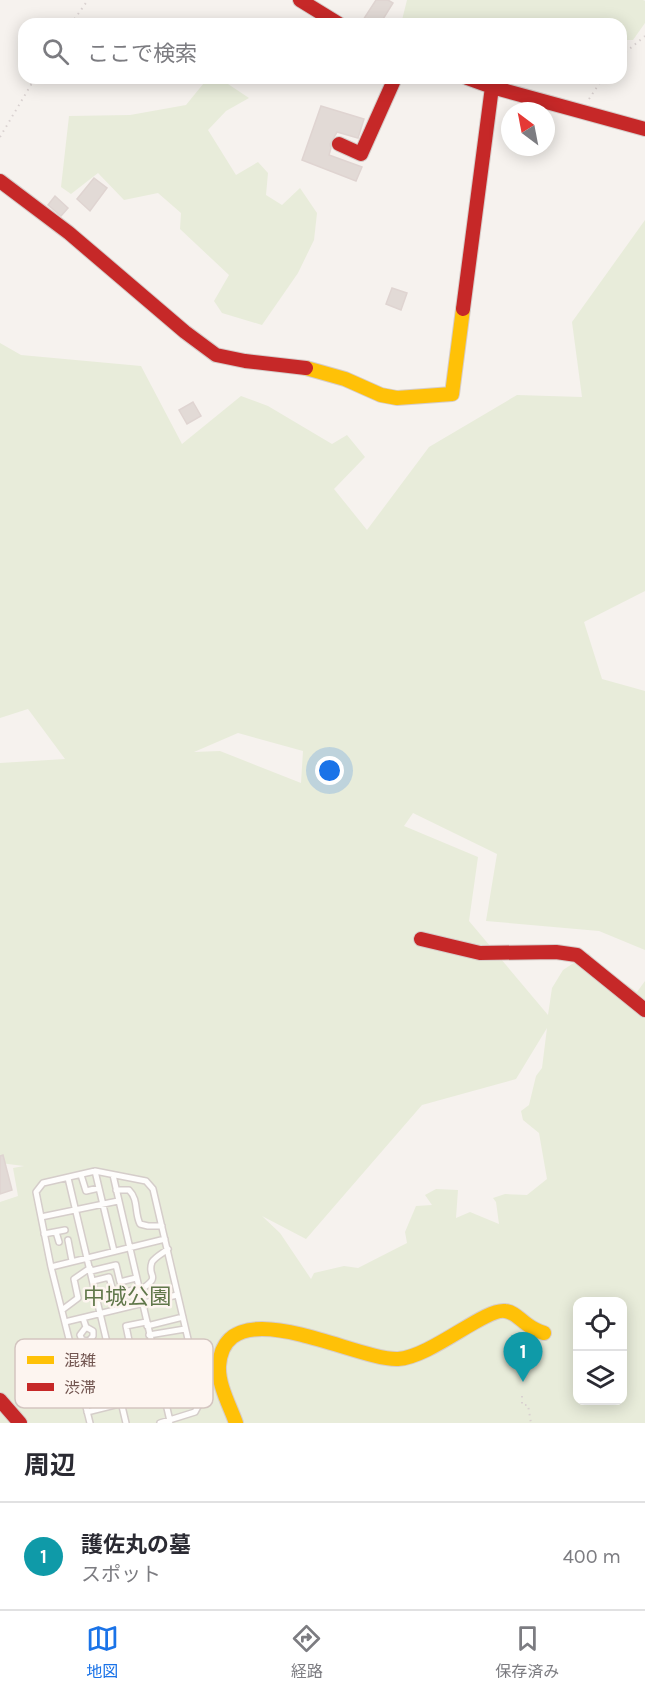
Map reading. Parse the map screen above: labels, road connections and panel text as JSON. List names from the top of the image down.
{
  "parks": ["中城公園"],
  "legend": ["混雑", "渋滞"],
  "north": "top left",
  "page": {
    "search": "ここで検索",
    "pins": "1",
    "heading": "周辺",
    "list": [
      {
        "mark": "1",
        "name": "護佐丸の墓",
        "note": "スポット",
        "value": "400 m"
      }
    ],
    "nav": ["地図", "経路", "保存済み"]
  }
}
